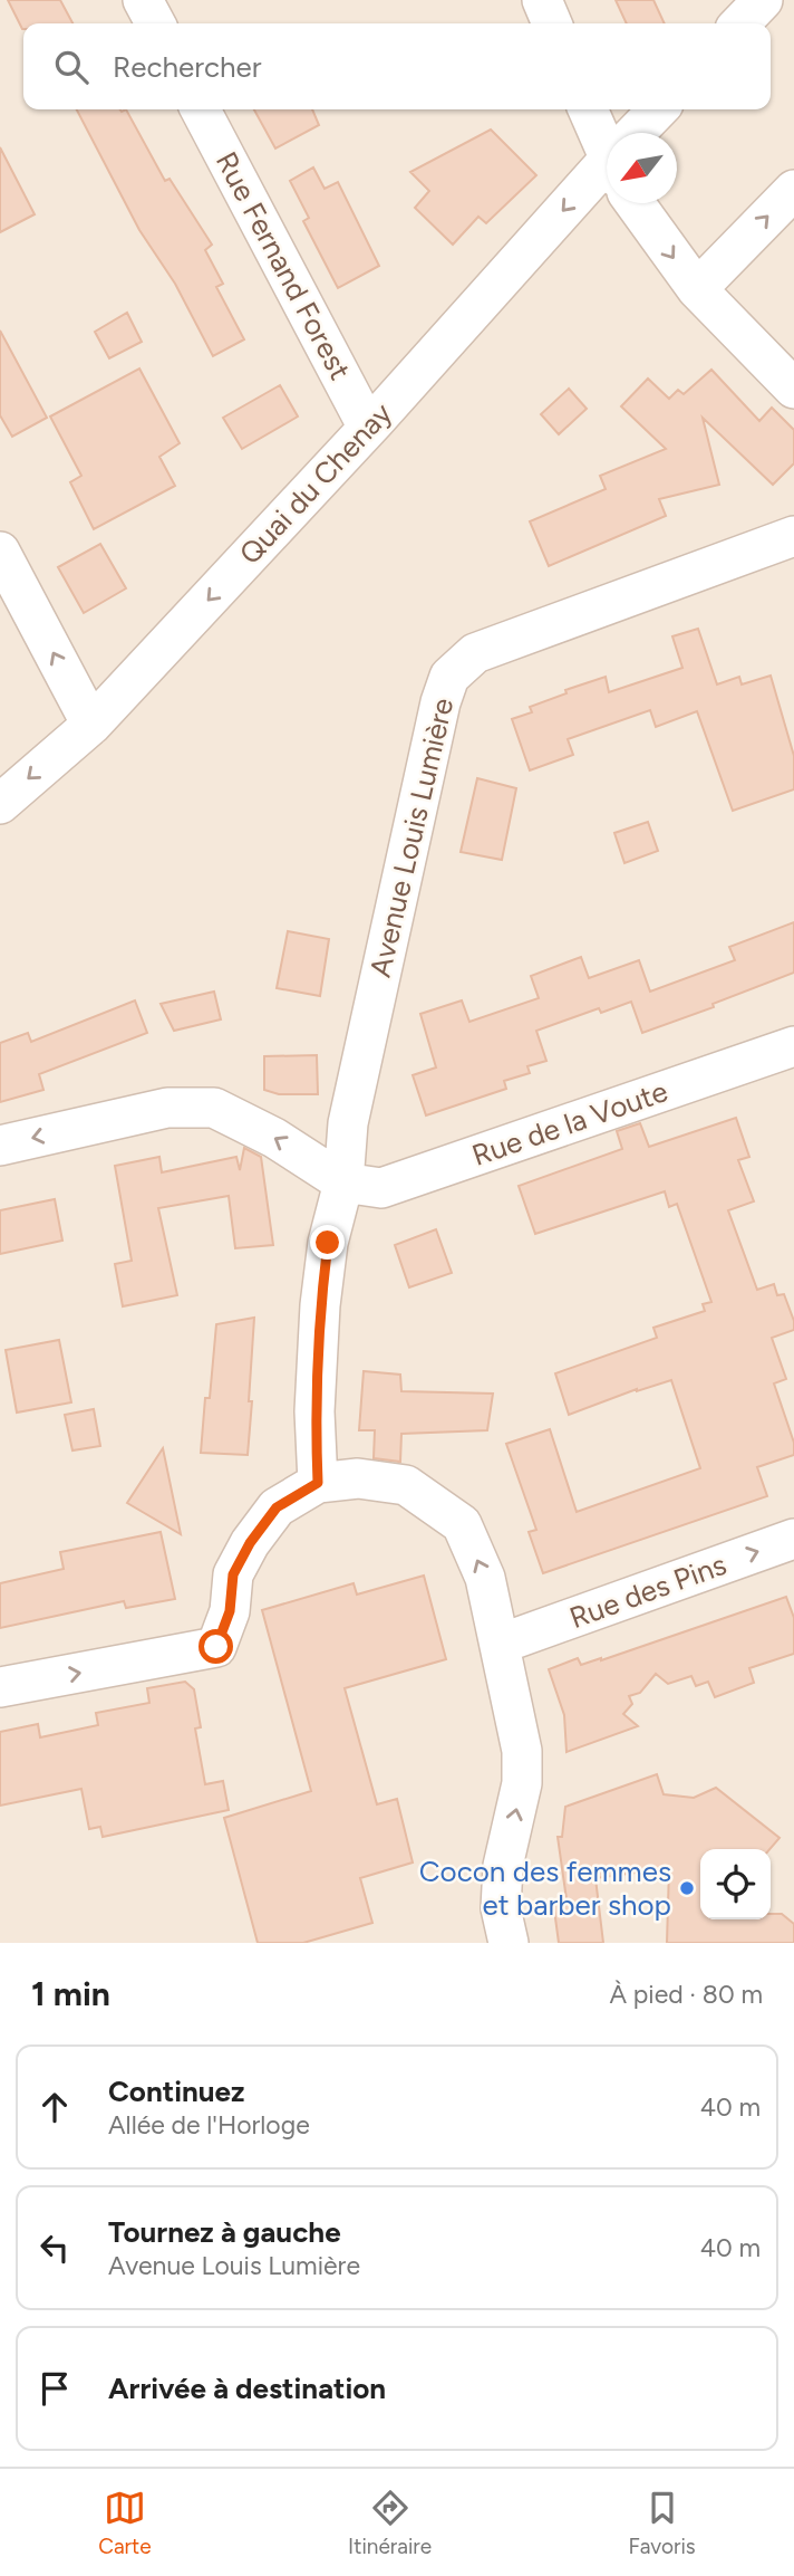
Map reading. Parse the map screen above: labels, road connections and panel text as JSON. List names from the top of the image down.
{
  "streets": {
    "street": [
      "Rue Fernand Forest",
      "Quai du Chenay",
      "Avenue Louis Lumière",
      "Rue de la Voute",
      "Rue des Pins"
    ]
  },
  "crossings": [
    ["Rue Fernand Forest", "Quai du Chenay"],
    ["Avenue Louis Lumière", "Rue de la Voute"]
  ],
  "one_way": ["Quai du Chenay", "Rue des Pins"],
  "places": ["Cocon des femmes et barber shop"],
  "north": "bottom left",
  "page": {
    "search": "Rechercher",
    "heading": ["1 min", "À pied · 80 m"],
    "list": [
      ["Continuez", "Allée de l'Horloge", "40 m"],
      ["Tournez à gauche", "Avenue Louis Lumière", "40 m"],
      "Arrivée à destination"
    ],
    "nav": ["Carte", "Itinéraire", "Favoris"]
  }
}
